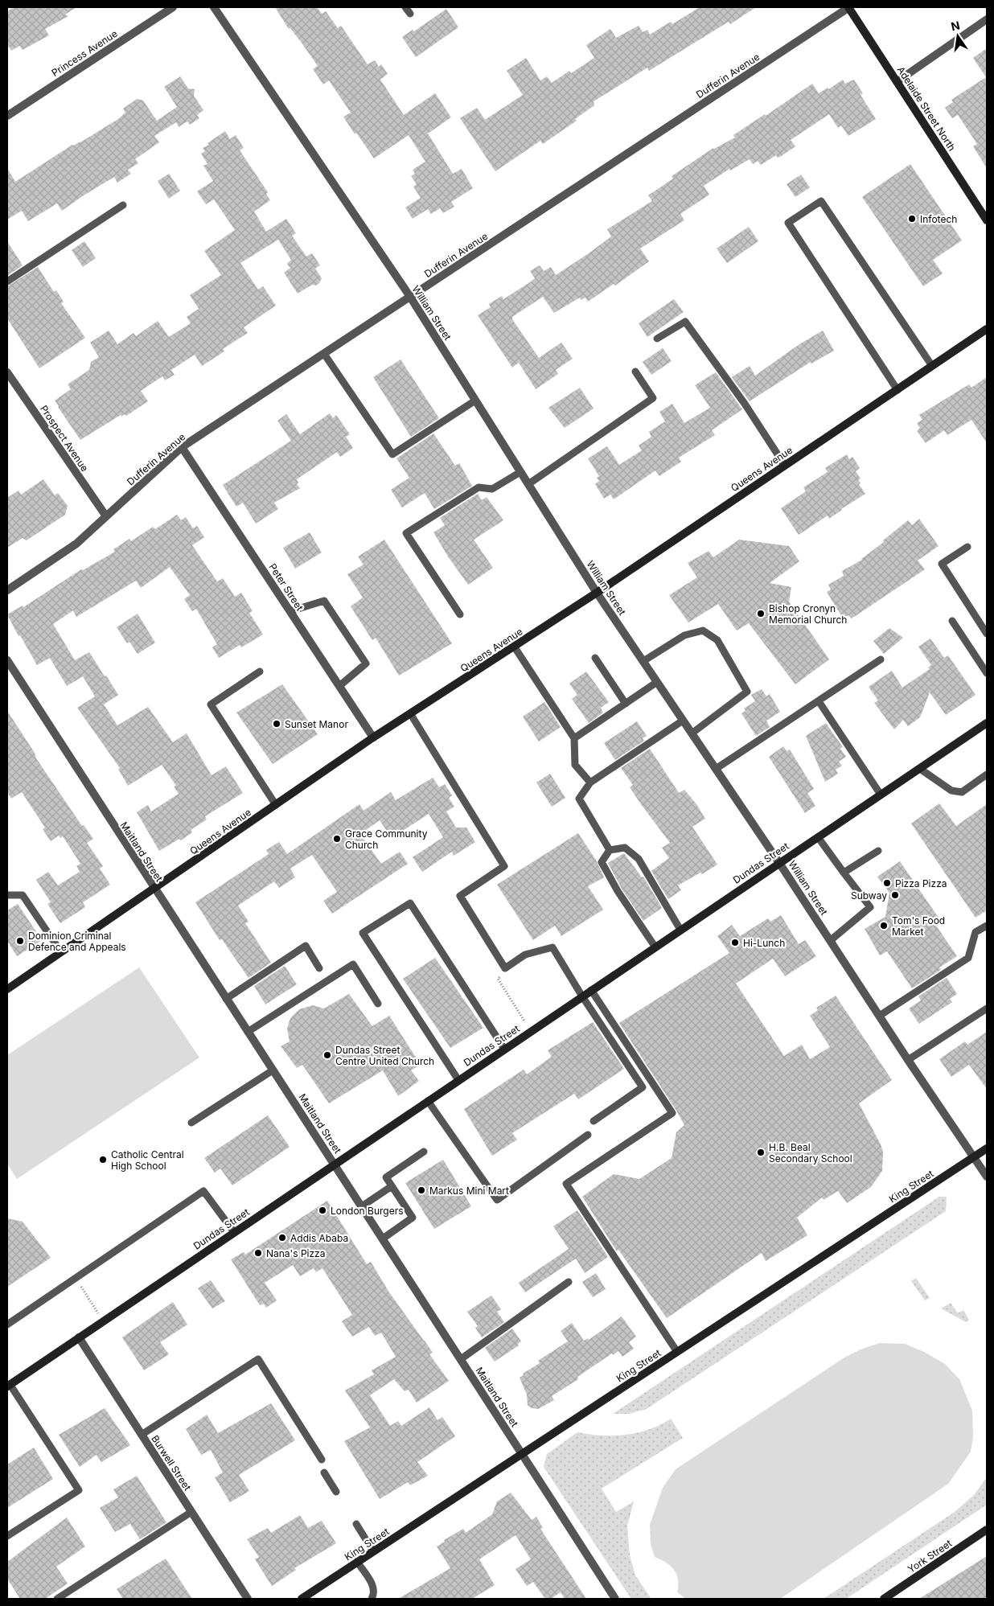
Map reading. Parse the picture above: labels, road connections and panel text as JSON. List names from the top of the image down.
{
  "streets": {
    "main road": [
      "Adelaide Street North",
      "Queens Avenue",
      "Dundas Street",
      "King Street",
      "York Street"
    ],
    "street": [
      "Princess Avenue",
      "Dufferin Avenue",
      "William Street",
      "Prospect Avenue",
      "Peter Street",
      "Maitland Street",
      "Burwell Street"
    ]
  },
  "crossings": [
    ["Dufferin Avenue", "Adelaide Street North"],
    ["Dufferin Avenue", "William Street"],
    ["Dufferin Avenue", "Prospect Avenue"],
    ["Dufferin Avenue", "Peter Street"],
    ["William Street", "Queens Avenue"],
    ["William Street", "Dundas Street"],
    ["William Street", "King Street"],
    ["Queens Avenue", "Peter Street"],
    ["Queens Avenue", "Maitland Street"],
    ["Maitland Street", "Dundas Street"],
    ["Maitland Street", "King Street"],
    ["Dundas Street", "Burwell Street"]
  ],
  "places": [
    "Infotech",
    "Bishop Cronyn Memorial Church",
    "Sunset Manor",
    "Grace Community Church",
    "Pizza Pizza",
    "Subway",
    "Tom's Food Market",
    "Dominion Criminal Defence and Appeals",
    "Hi-Lunch",
    "Dundas Street Centre United Church",
    "H.B. Beal Secondary School",
    "Catholic Central High School",
    "Markus Mini Mart",
    "London Burgers",
    "Addis Ababa",
    "Nana's Pizza"
  ],
  "north": "top"
}
